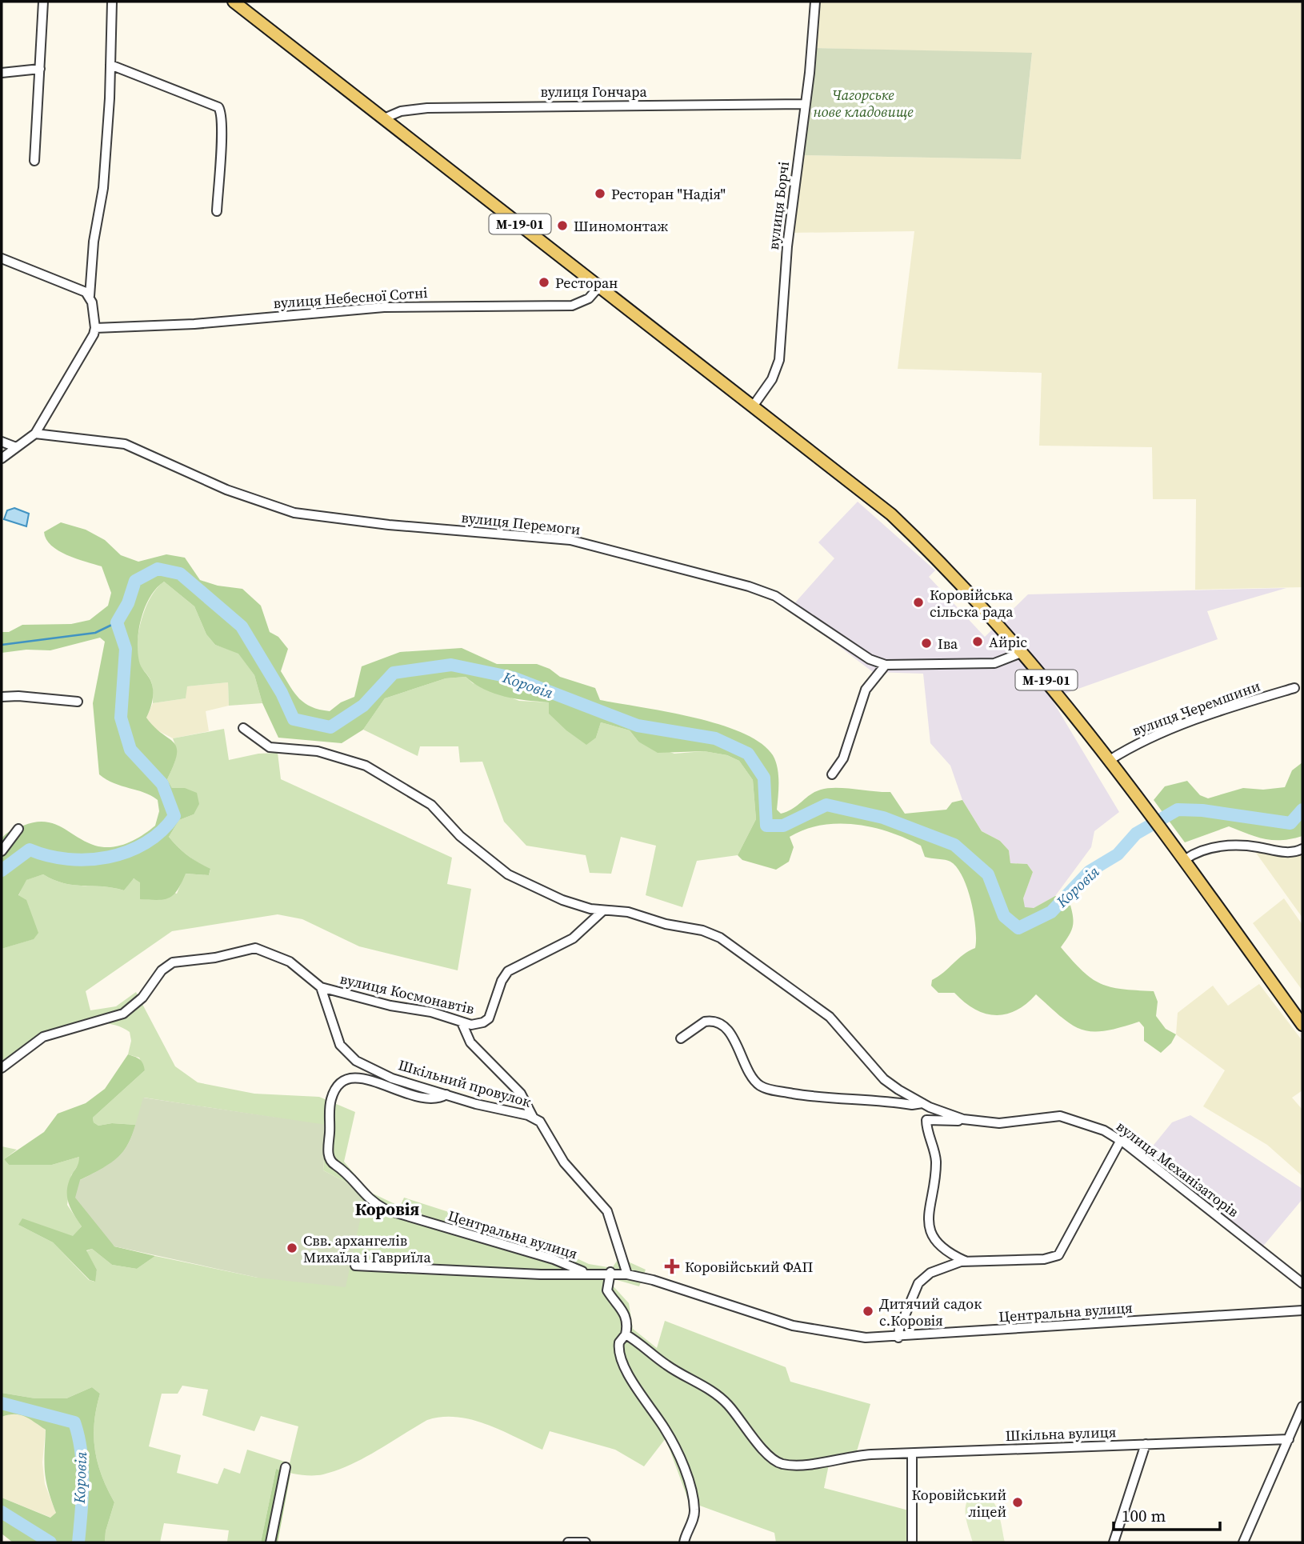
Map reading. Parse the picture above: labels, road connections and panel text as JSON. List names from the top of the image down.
{
  "streets": {
    "main road": ["М-19-01"],
    "street": [
      "вулиця Гончара",
      "вулиця Борчі",
      "вулиця Небесної Сотні",
      "вулиця Перемоги",
      "вулиця Черемшини",
      "вулиця Космонавтів",
      "Шкільний провулок",
      "вулиця Механізаторів",
      "Центральна вулиця",
      "Шкільна вулиця"
    ]
  },
  "crossings": [
    ["вулиця Гончара", "вулиця Борчі"],
    ["вулиця Гончара", "М-19-01"],
    ["вулиця Борчі", "М-19-01"],
    ["М-19-01", "вулиця Небесної Сотні"],
    ["М-19-01", "вулиця Перемоги"],
    ["М-19-01", "вулиця Черемшини"],
    ["вулиця Космонавтів", "Шкільний провулок"],
    ["вулиця Космонавтів", "вулиця Механізаторів"],
    ["Шкільний провулок", "Центральна вулиця"]
  ],
  "districts": ["Коровія"],
  "water": ["Коровія"],
  "parks": ["Чагорське нове кладовище"],
  "places": {
    "other": [
      "Ресторан \"Надія\"",
      "Шиномонтаж",
      "Ресторан",
      "Коровійська сільска рада",
      "Айріс",
      "Іва",
      "Свв. архангелів Михаїла і Гавриїла",
      "Дитячий садок с.Коровія",
      "Коровійський ліцей"
    ],
    "health": ["Коровійський ФАП"]
  },
  "scale_bar": "100 m"
}
